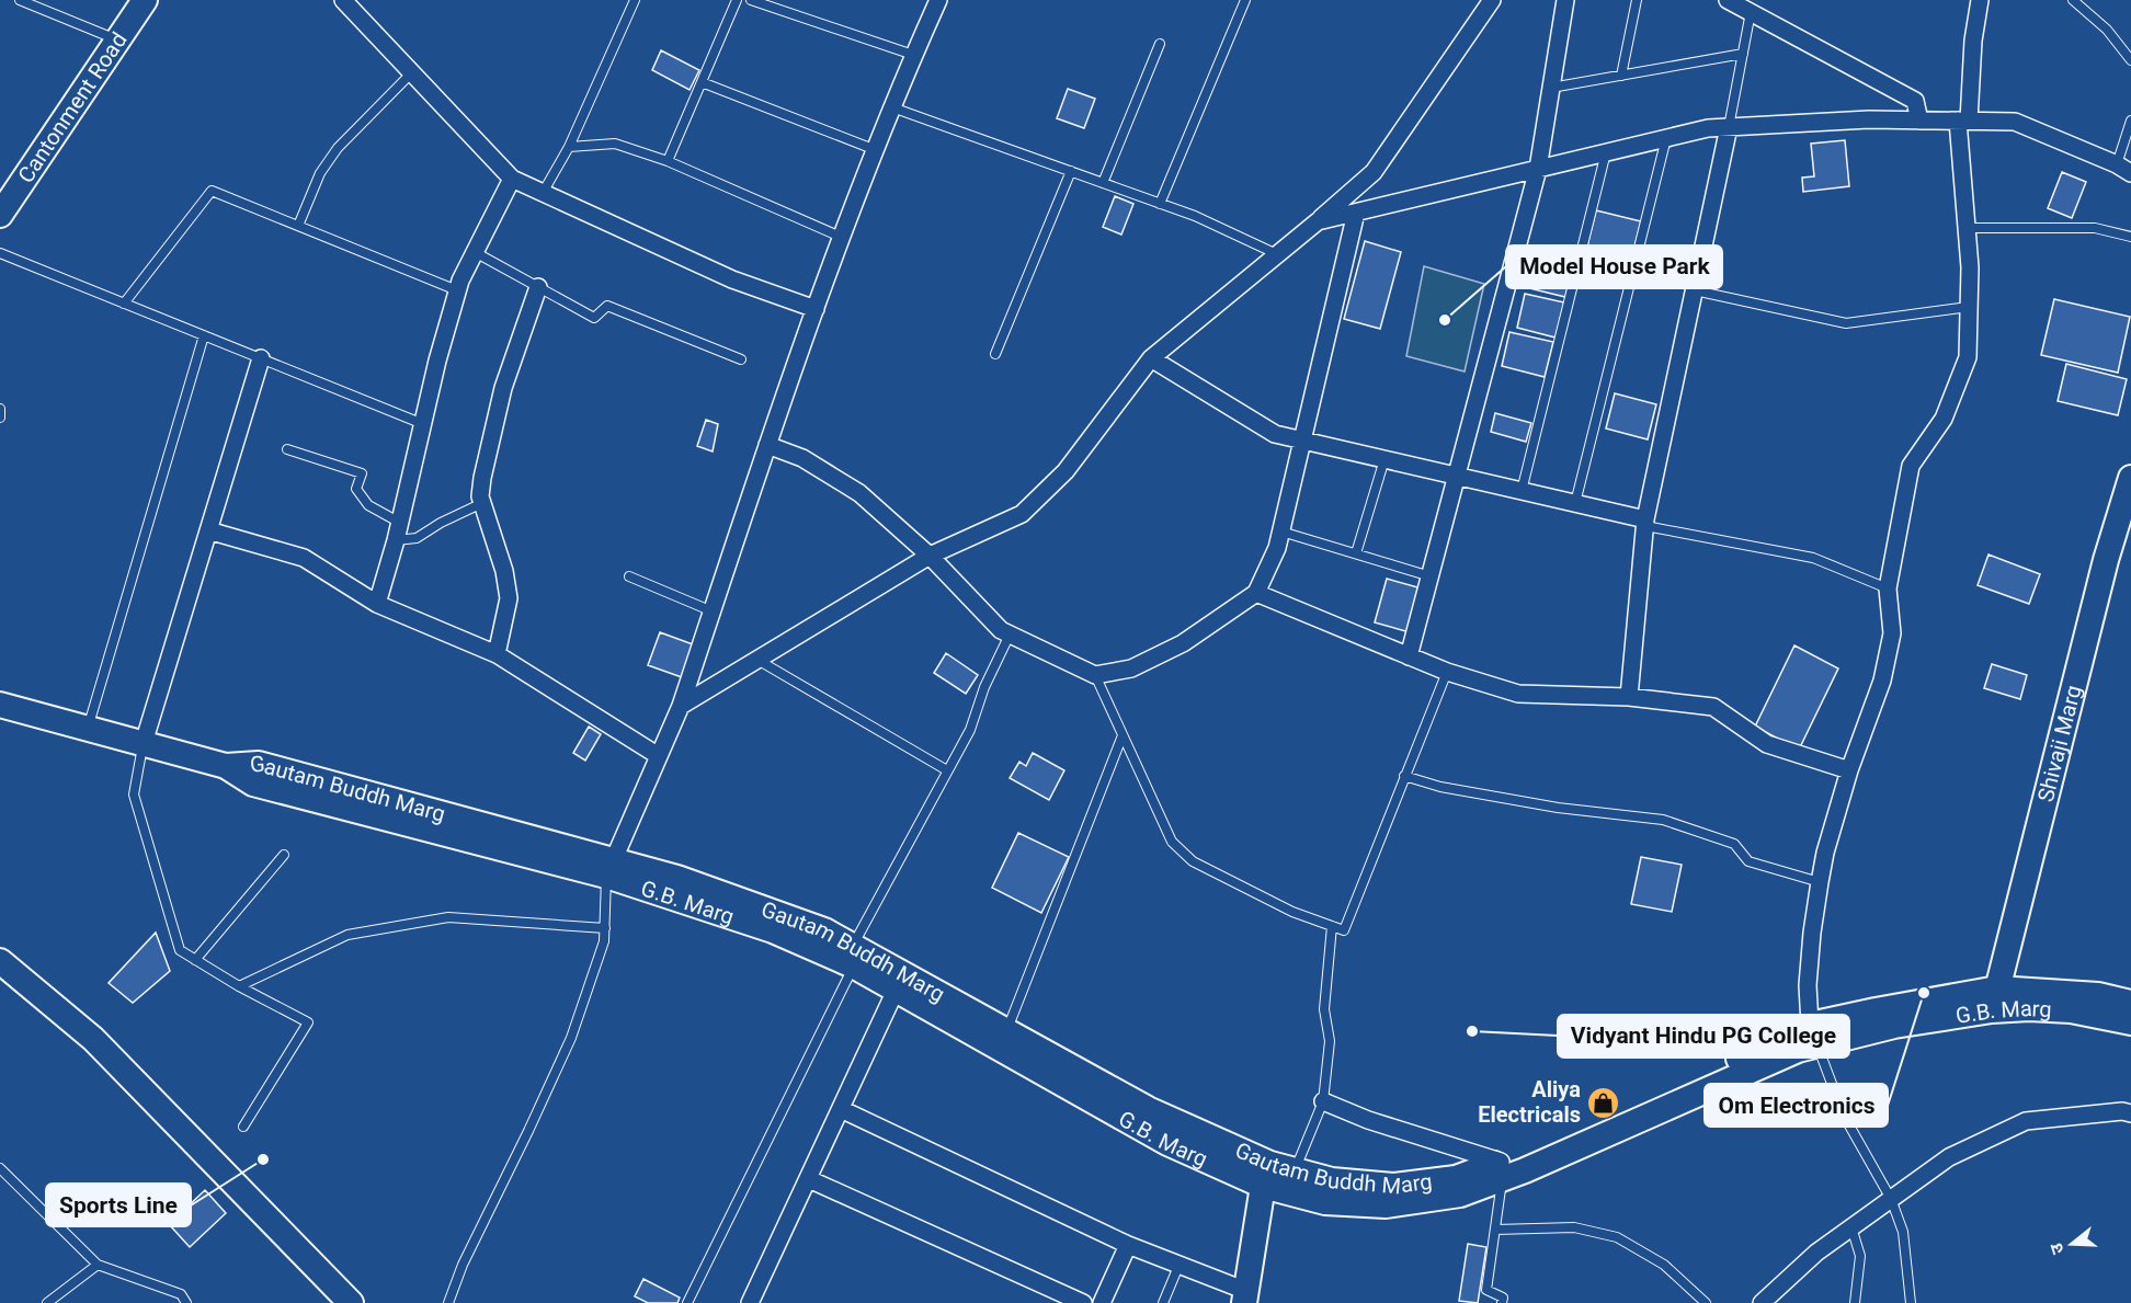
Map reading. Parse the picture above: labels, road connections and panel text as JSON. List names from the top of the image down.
{
  "streets": {
    "street": [
      "Cantonment Road",
      "Shivaji Marg",
      "Gautam Buddh Marg",
      "G.B. Marg"
    ]
  },
  "crossings": [
    ["Shivaji Marg", "G.B. Marg"],
    ["Gautam Buddh Marg", "G.B. Marg"]
  ],
  "places": {
    "other": [
      "Model House Park",
      "Om Electronics",
      "Vidyant Hindu PG College",
      "Sports Line"
    ],
    "shop": ["Aliya Electricals"]
  },
  "north": "left"
}
